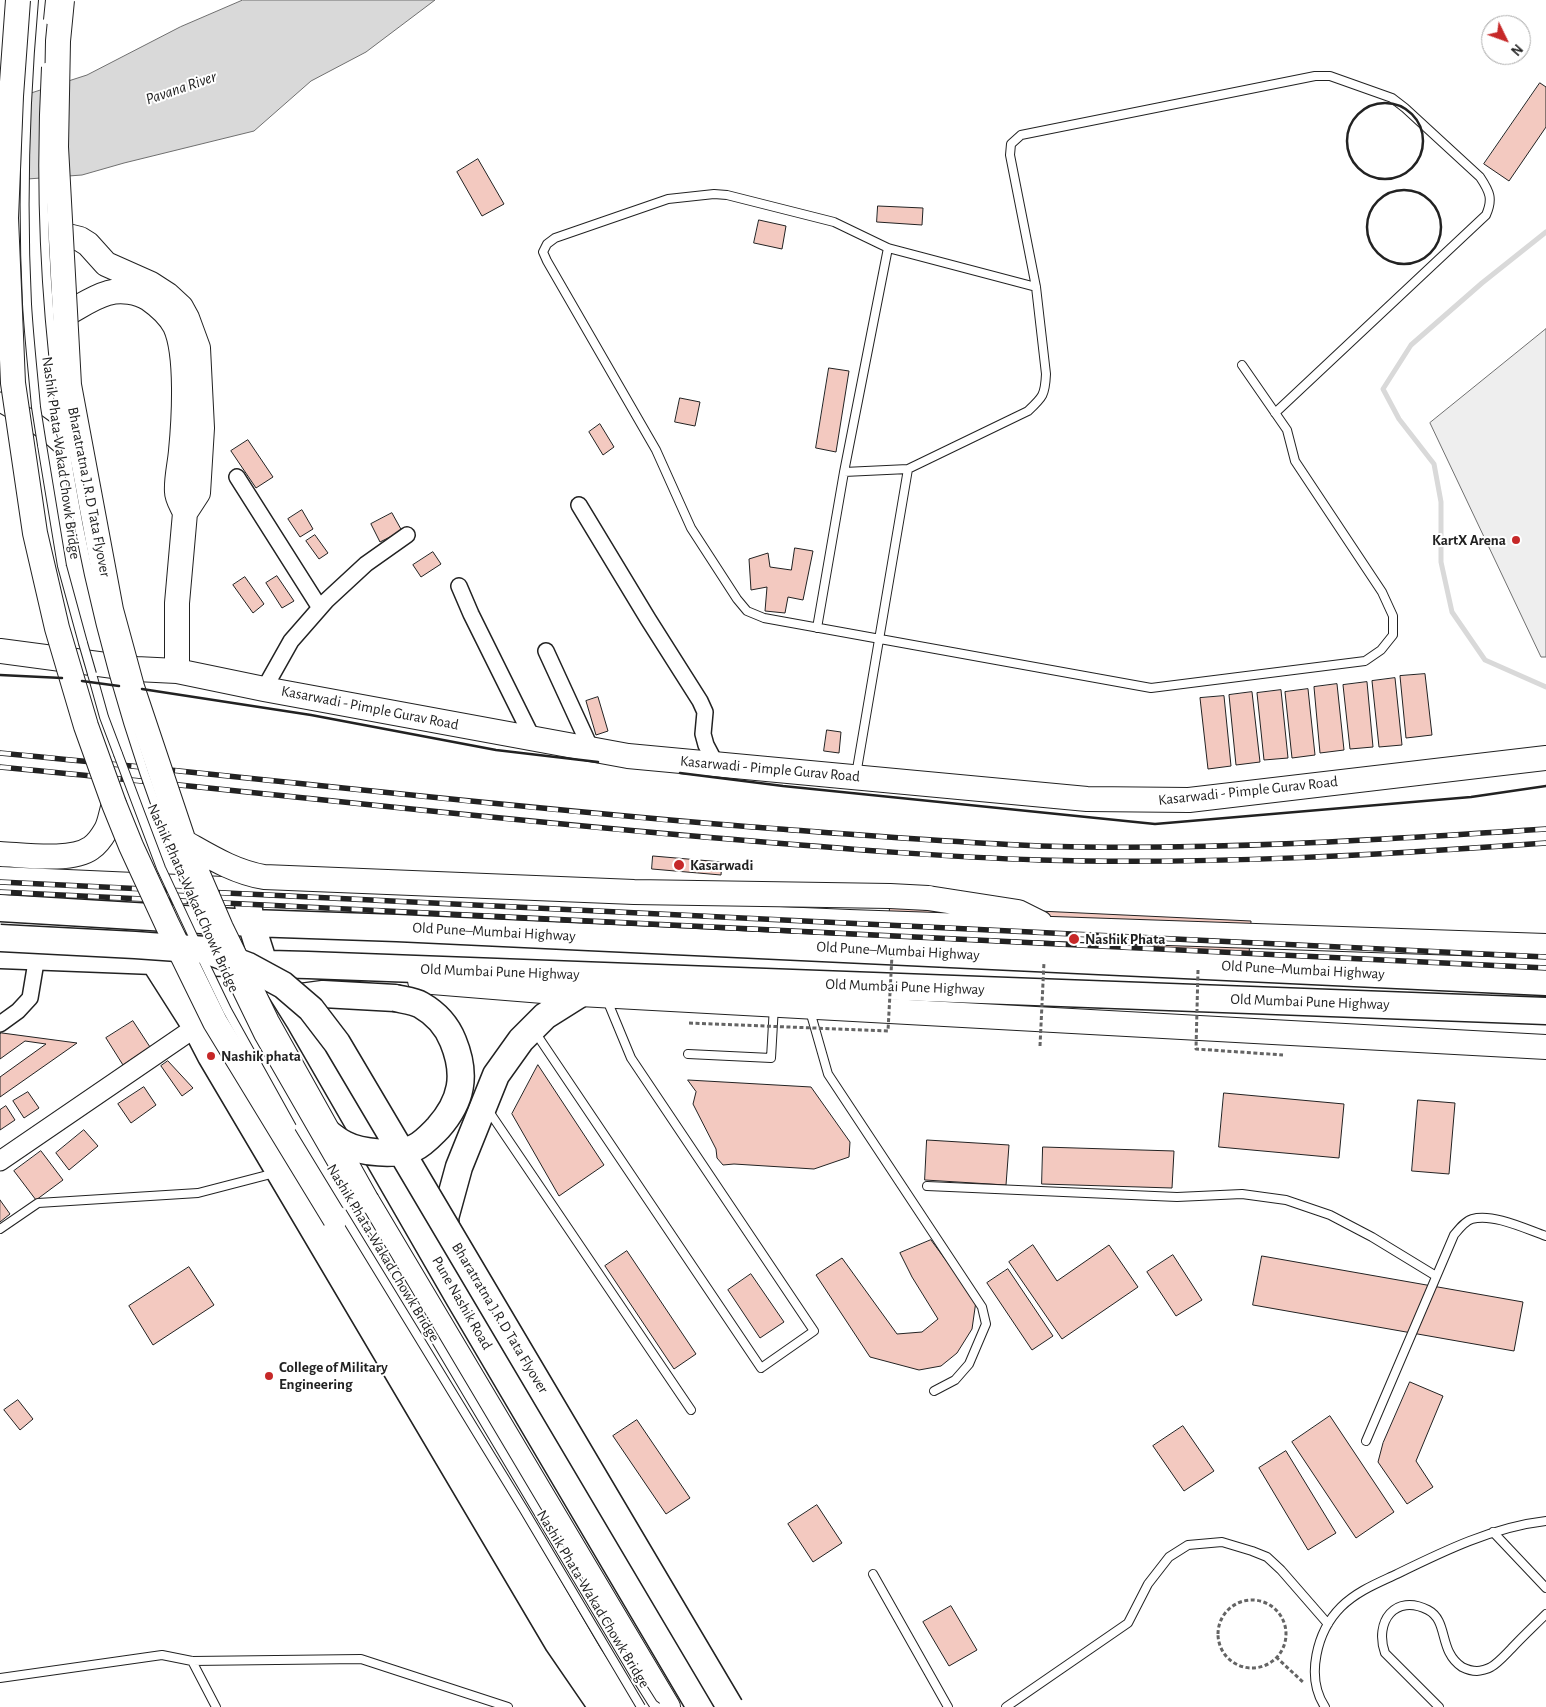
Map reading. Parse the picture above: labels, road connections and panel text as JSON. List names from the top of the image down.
{
  "streets": {
    "highway": [
      "Bharatratna J.R.D Tata Flyover",
      "Old Pune–Mumbai Highway",
      "Old Mumbai Pune Highway",
      "Pune Nashik Road"
    ],
    "main road": ["Kasarwadi - Pimple Gurav Road"],
    "lane": ["Nashik Phata-Wakad Chowk Bridge"]
  },
  "crossings": [
    ["Old Pune–Mumbai Highway", "Pune Nashik Road"],
    ["Old Mumbai Pune Highway", "Pune Nashik Road"]
  ],
  "water": ["Pavana River"],
  "places": [
    "KartX Arena",
    "Kasarwadi",
    "Nashik Phata",
    "Nashik phata",
    "College of Military Engineering"
  ],
  "north": "bottom right"
}
